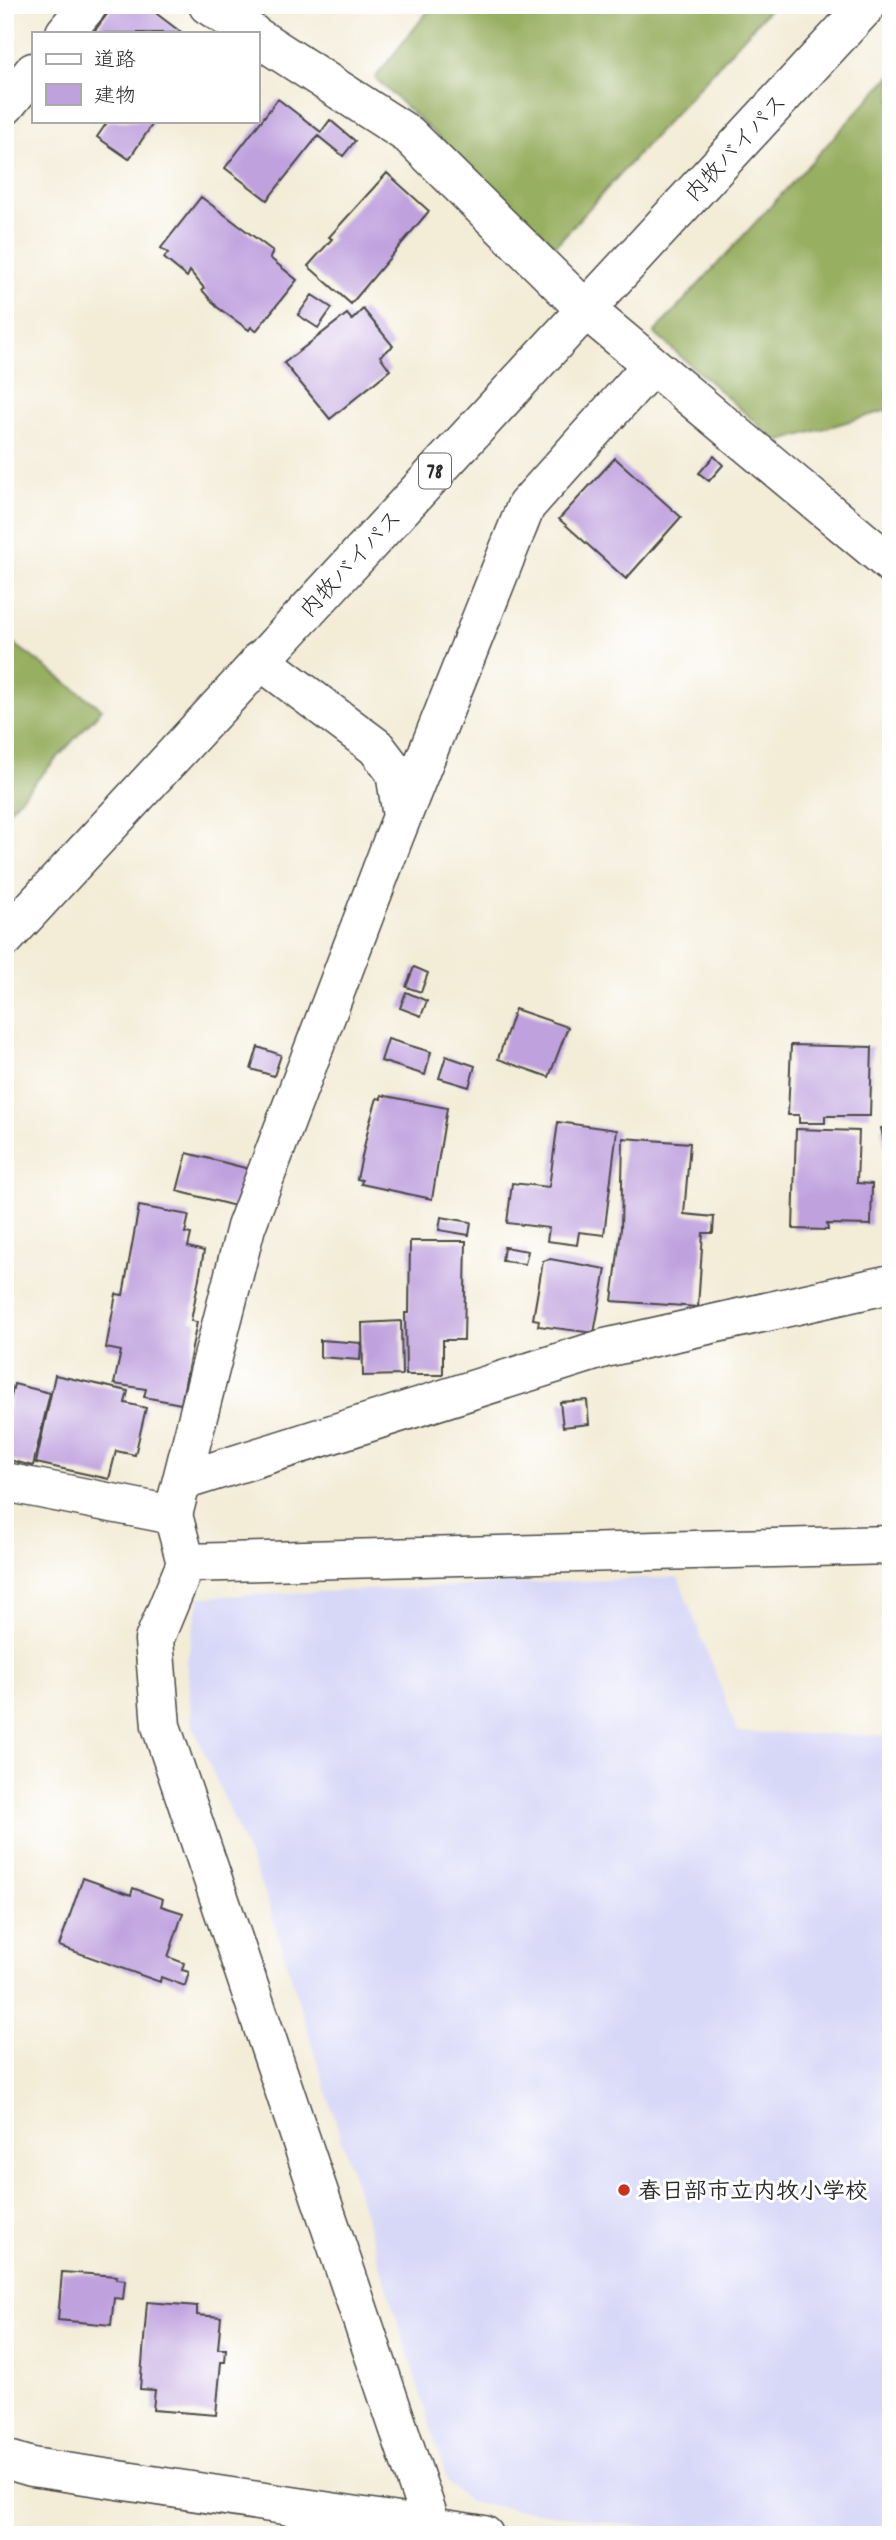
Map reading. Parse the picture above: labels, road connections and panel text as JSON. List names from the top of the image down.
{
  "streets": {
    "street": ["内牧バイパス", "78"]
  },
  "places": ["春日部市立内牧小学校"],
  "legend": ["道路", "建物"]
}
